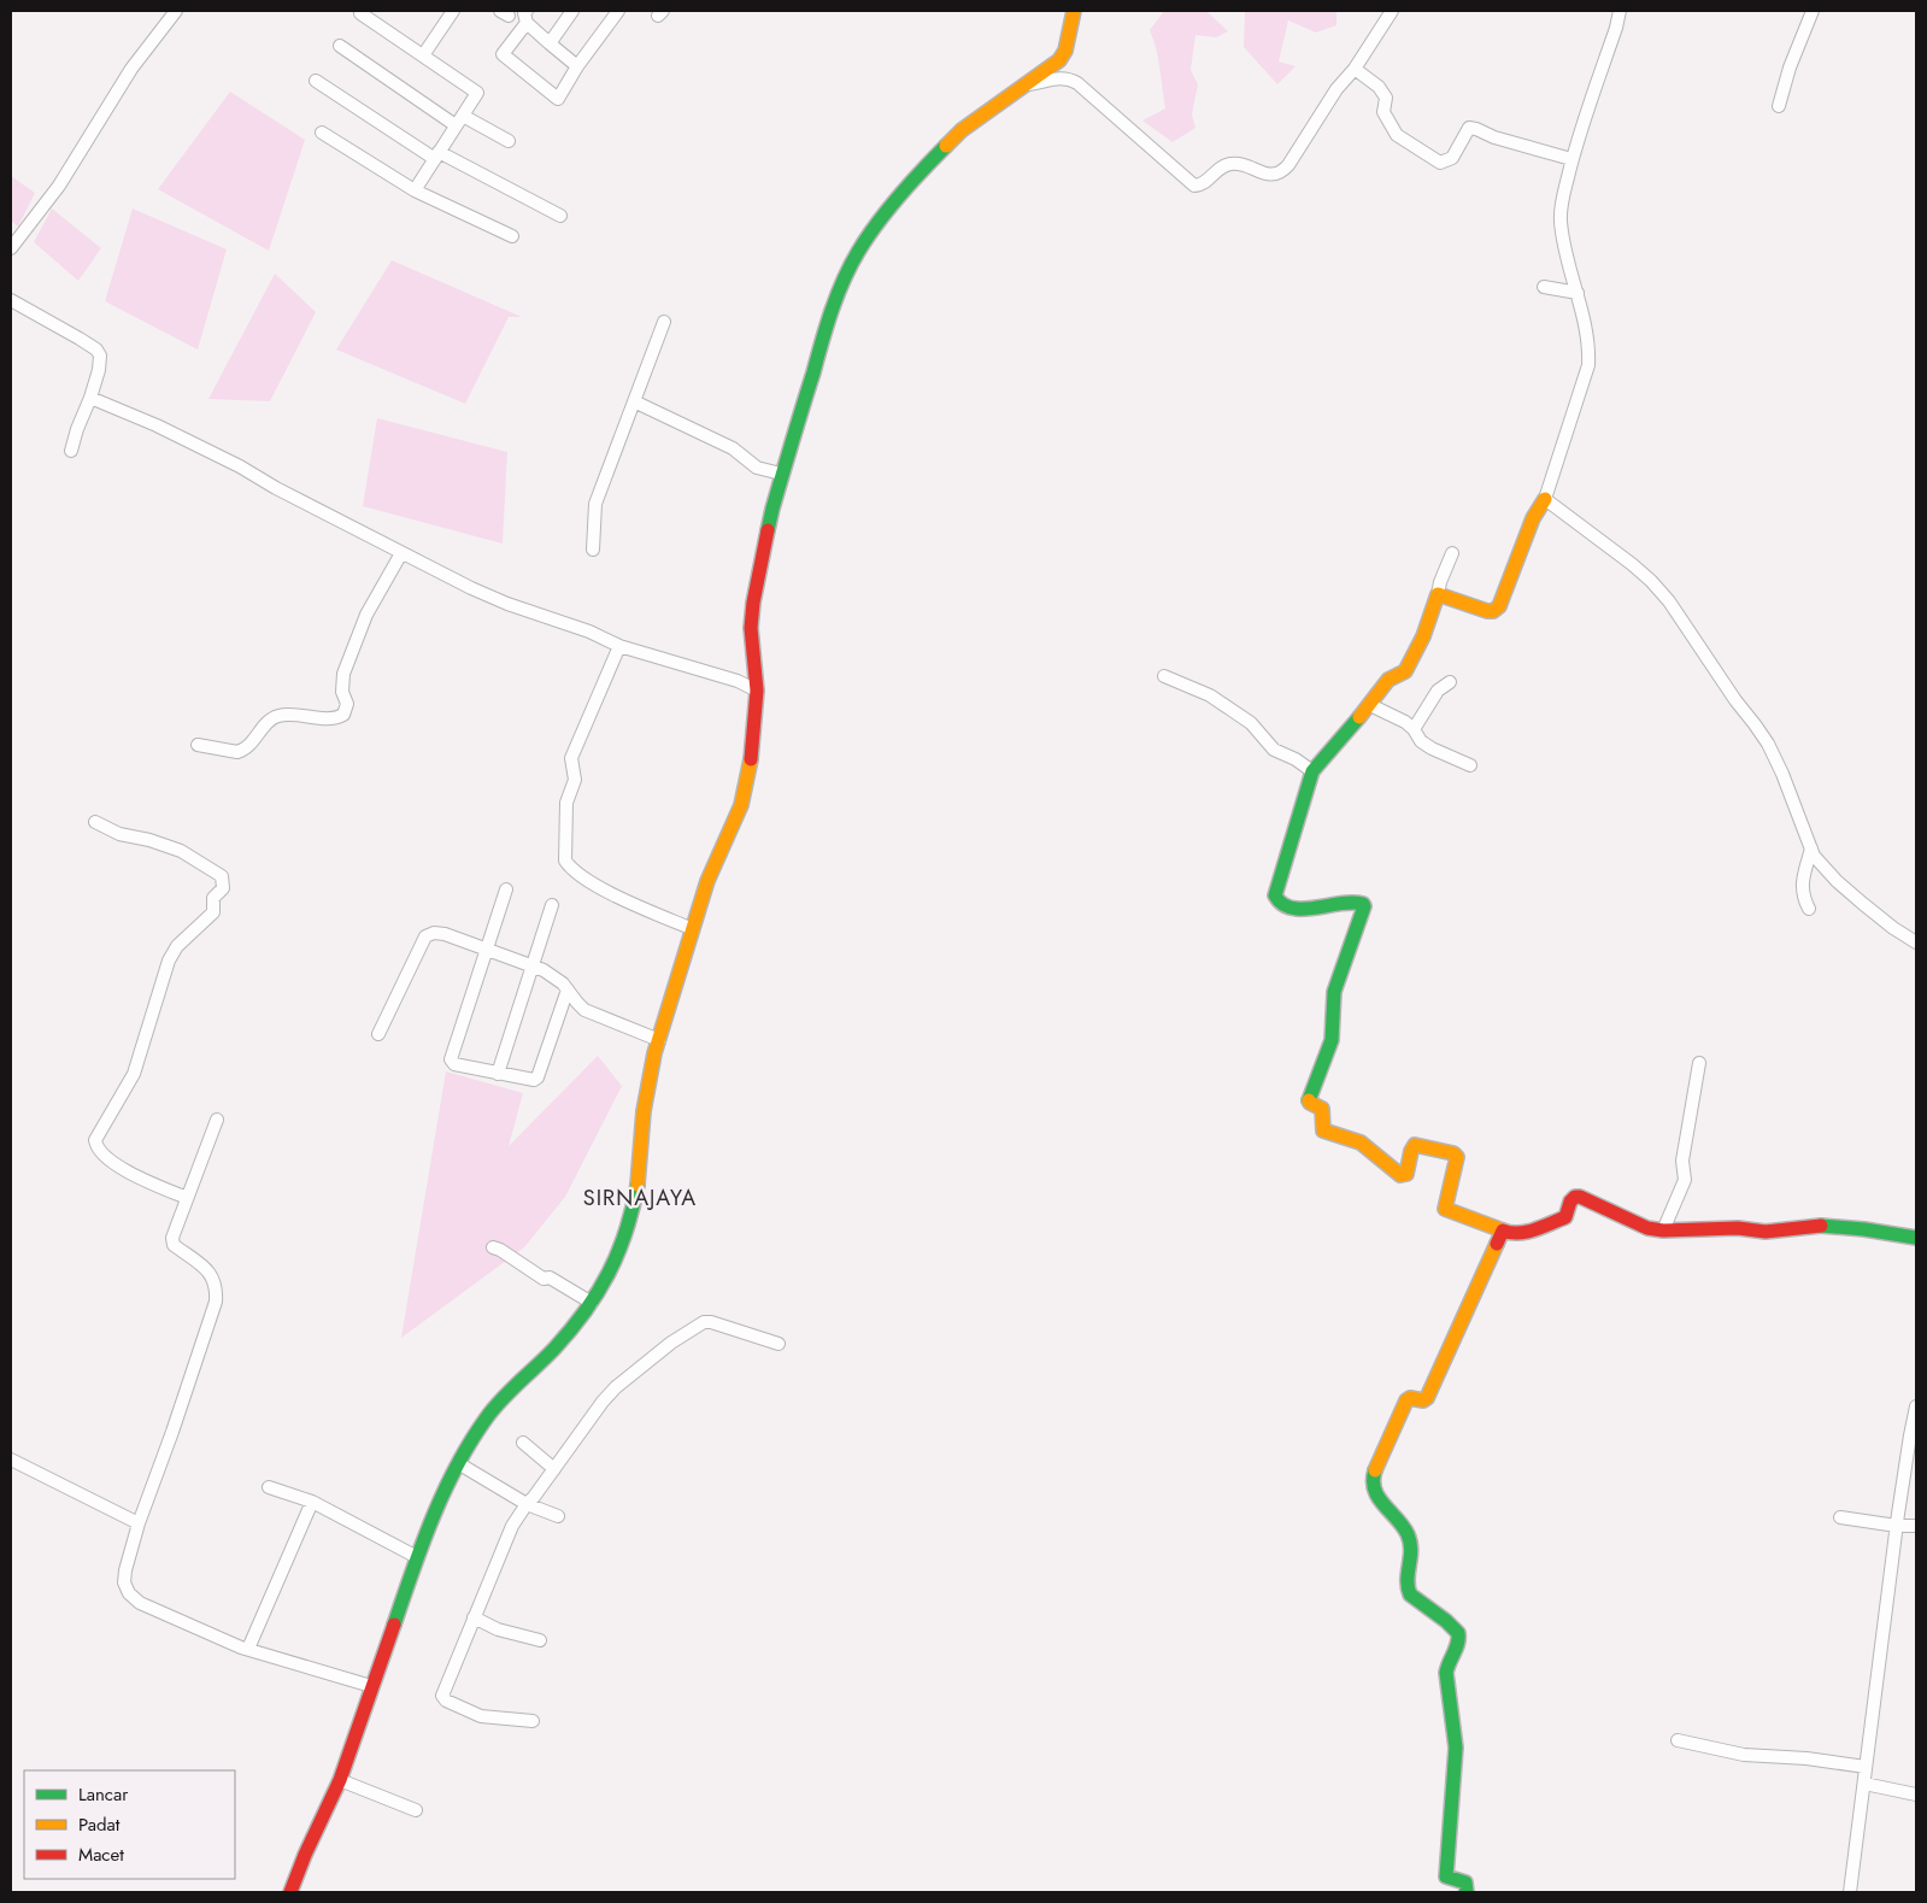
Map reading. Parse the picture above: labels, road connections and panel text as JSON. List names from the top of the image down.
{
  "districts": ["SIRNAJAYA"],
  "legend": ["Lancar", "Padat", "Macet"]
}
